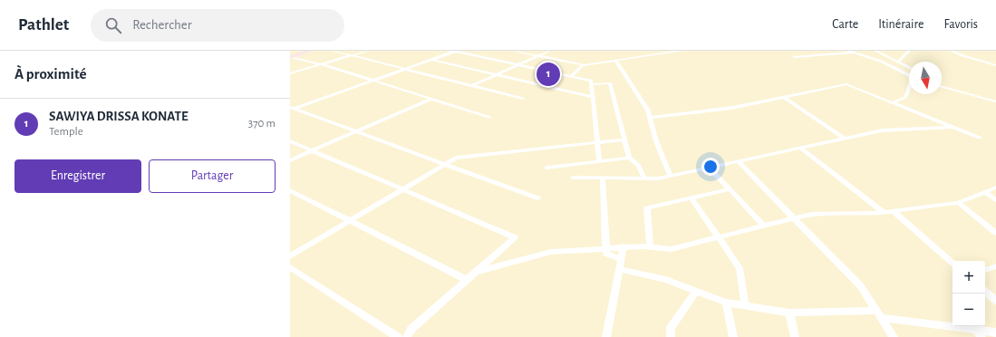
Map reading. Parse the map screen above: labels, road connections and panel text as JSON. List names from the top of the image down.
{
  "north": "bottom",
  "page": {
    "header": "Pathlet",
    "search": "Rechercher",
    "nav": ["Carte", "Itinéraire", "Favoris"],
    "heading": "À proximité",
    "pins": "1",
    "list": [
      {
        "mark": "1",
        "name": "SAWIYA DRISSA KONATE",
        "note": "Temple",
        "value": "370 m"
      }
    ],
    "buttons": ["Enregistrer", "Partager"],
    "map_buttons": ["+", "−"]
  }
}
